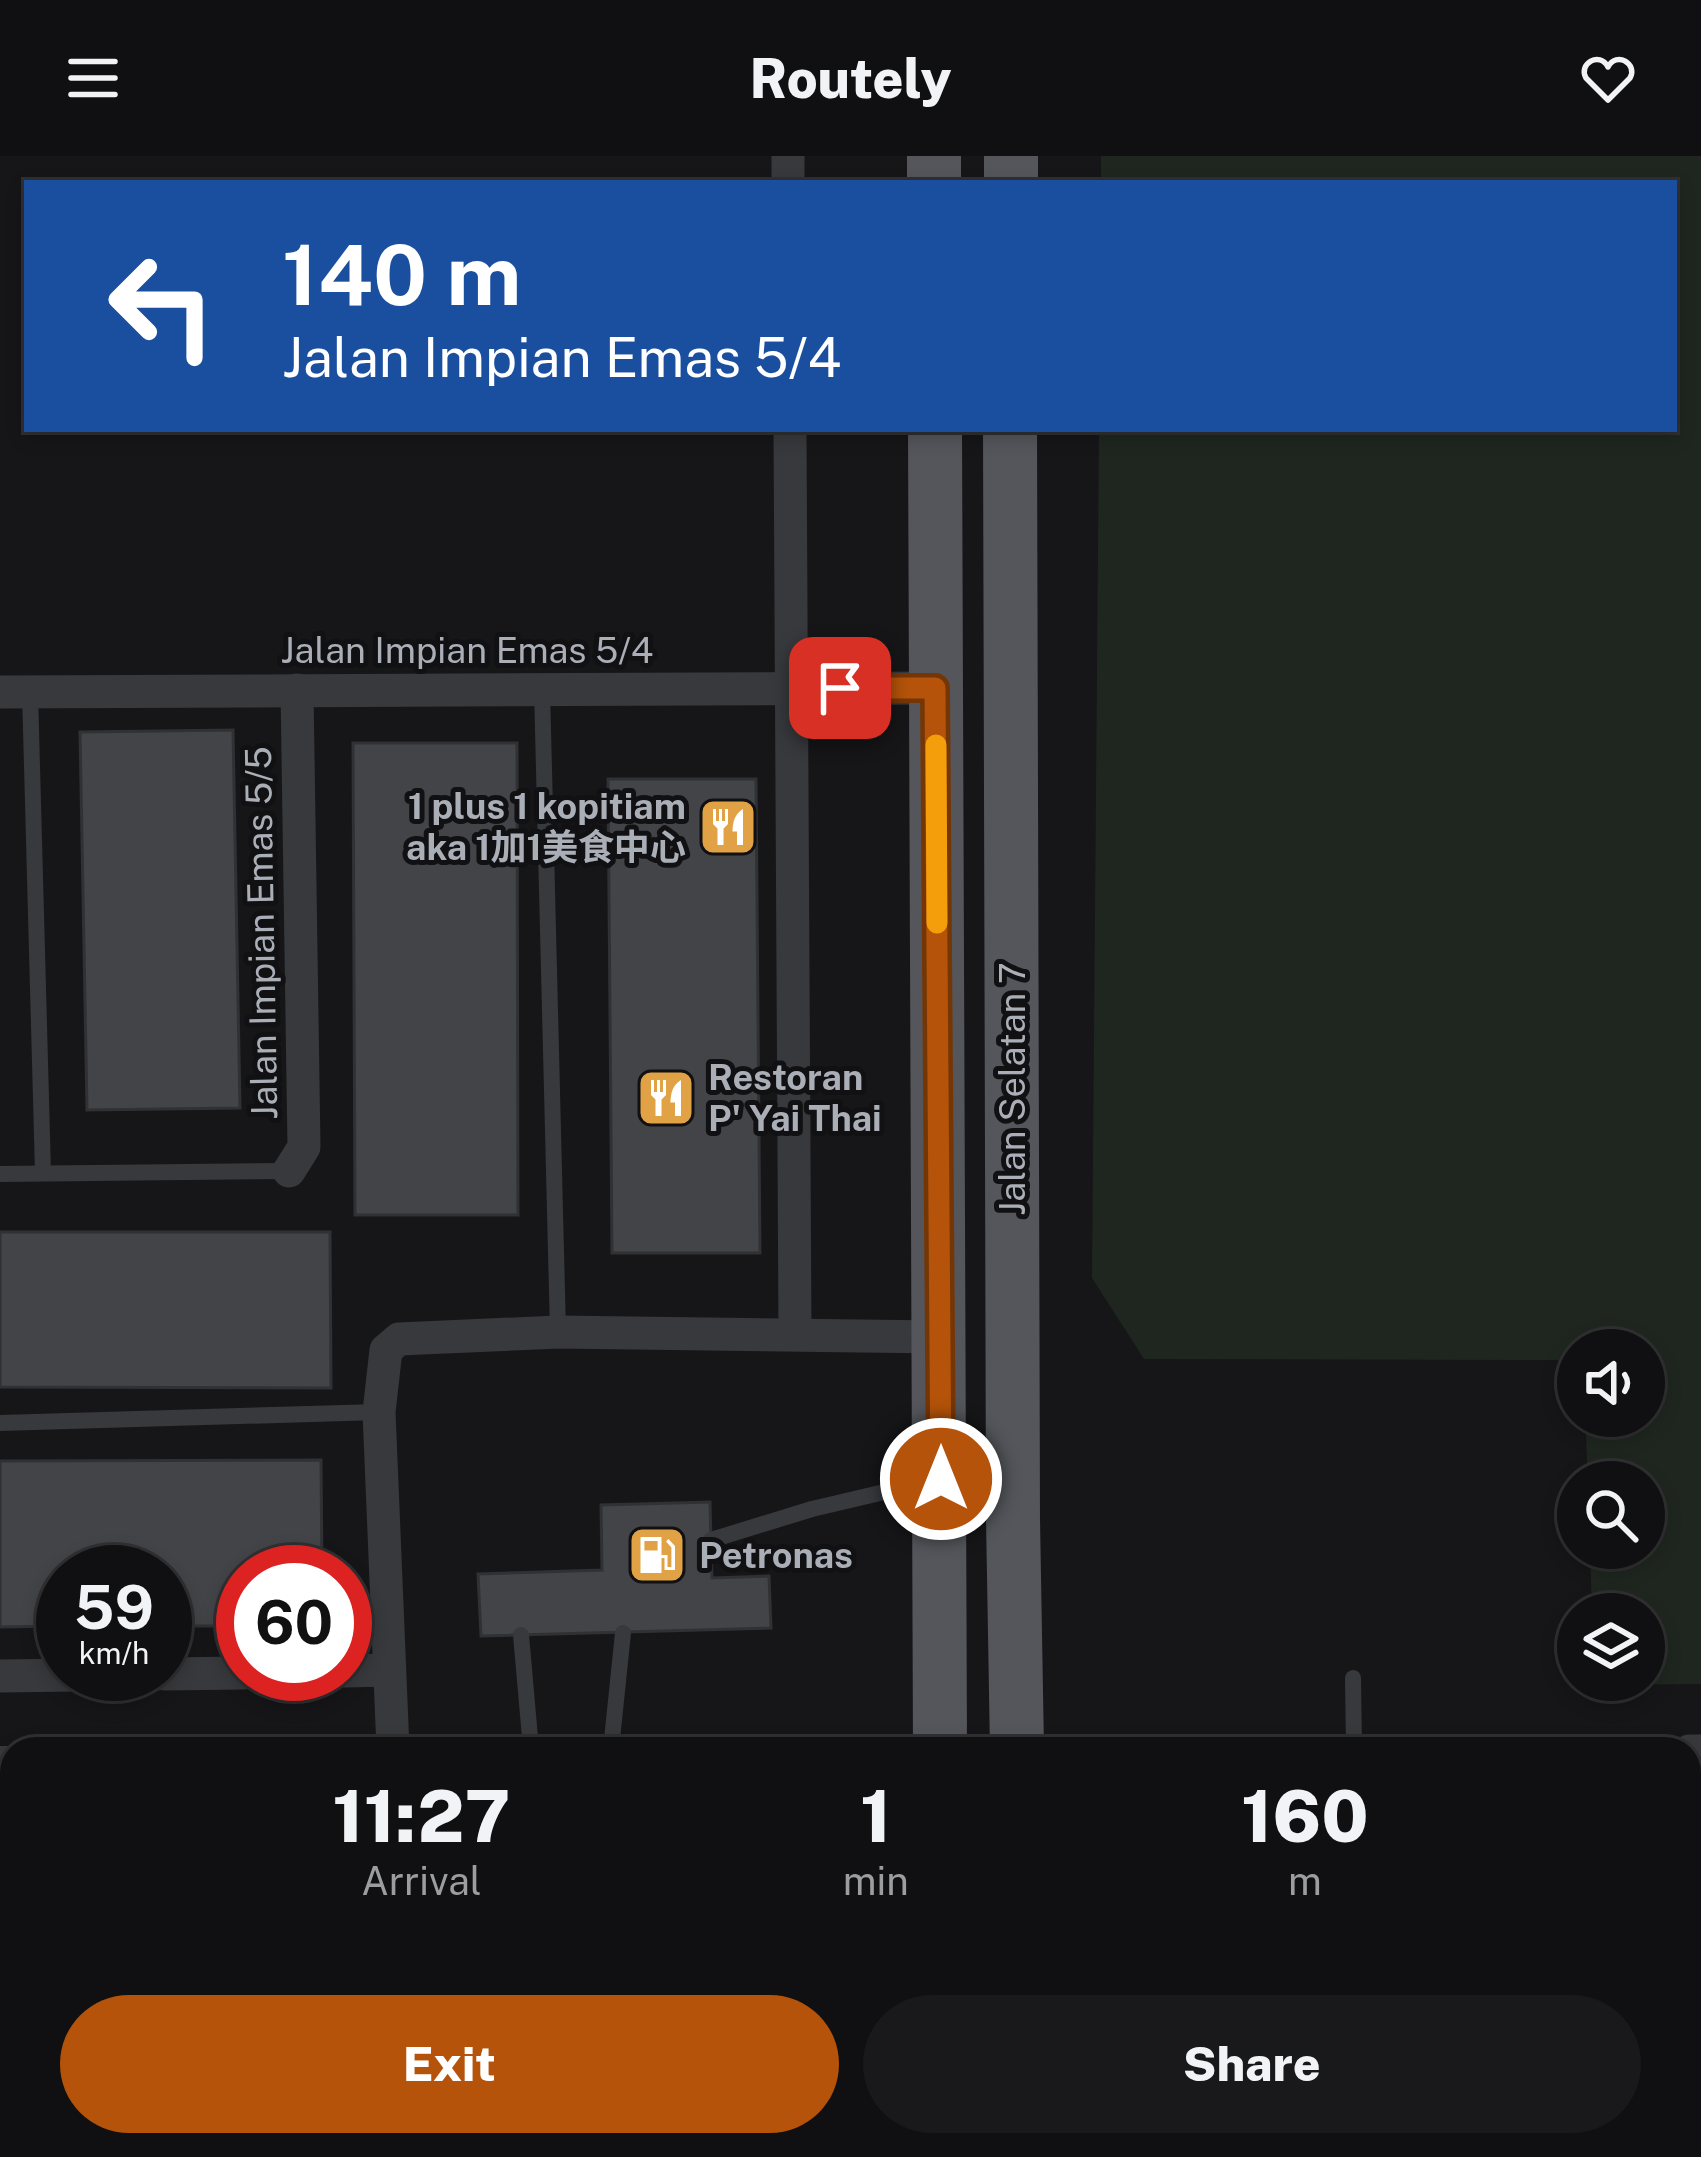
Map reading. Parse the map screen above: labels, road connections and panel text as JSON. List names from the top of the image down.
{
  "streets": {
    "main road": ["Jalan Selatan 7"],
    "street": ["Jalan Impian Emas 5/4", "Jalan Impian Emas 5/5"]
  },
  "crossings": [
    ["Jalan Impian Emas 5/4", "Jalan Impian Emas 5/5"],
    ["Jalan Impian Emas 5/4", "Jalan Selatan 7"]
  ],
  "places": {
    "restaurant": ["1 plus 1 kopitiam aka 1加1美食中心", "Restoran P' Yai Thai"],
    "fuel station": ["Petronas"]
  },
  "page": {
    "header": "Routely",
    "turn": ["140 m", "Jalan Impian Emas 5/4"],
    "speed": "59 km/h",
    "limit": "60",
    "eta": [
      "11:27",
      "Arrival",
      "1",
      "min",
      "160",
      "m"
    ],
    "buttons": ["Exit", "Share"]
  }
}
